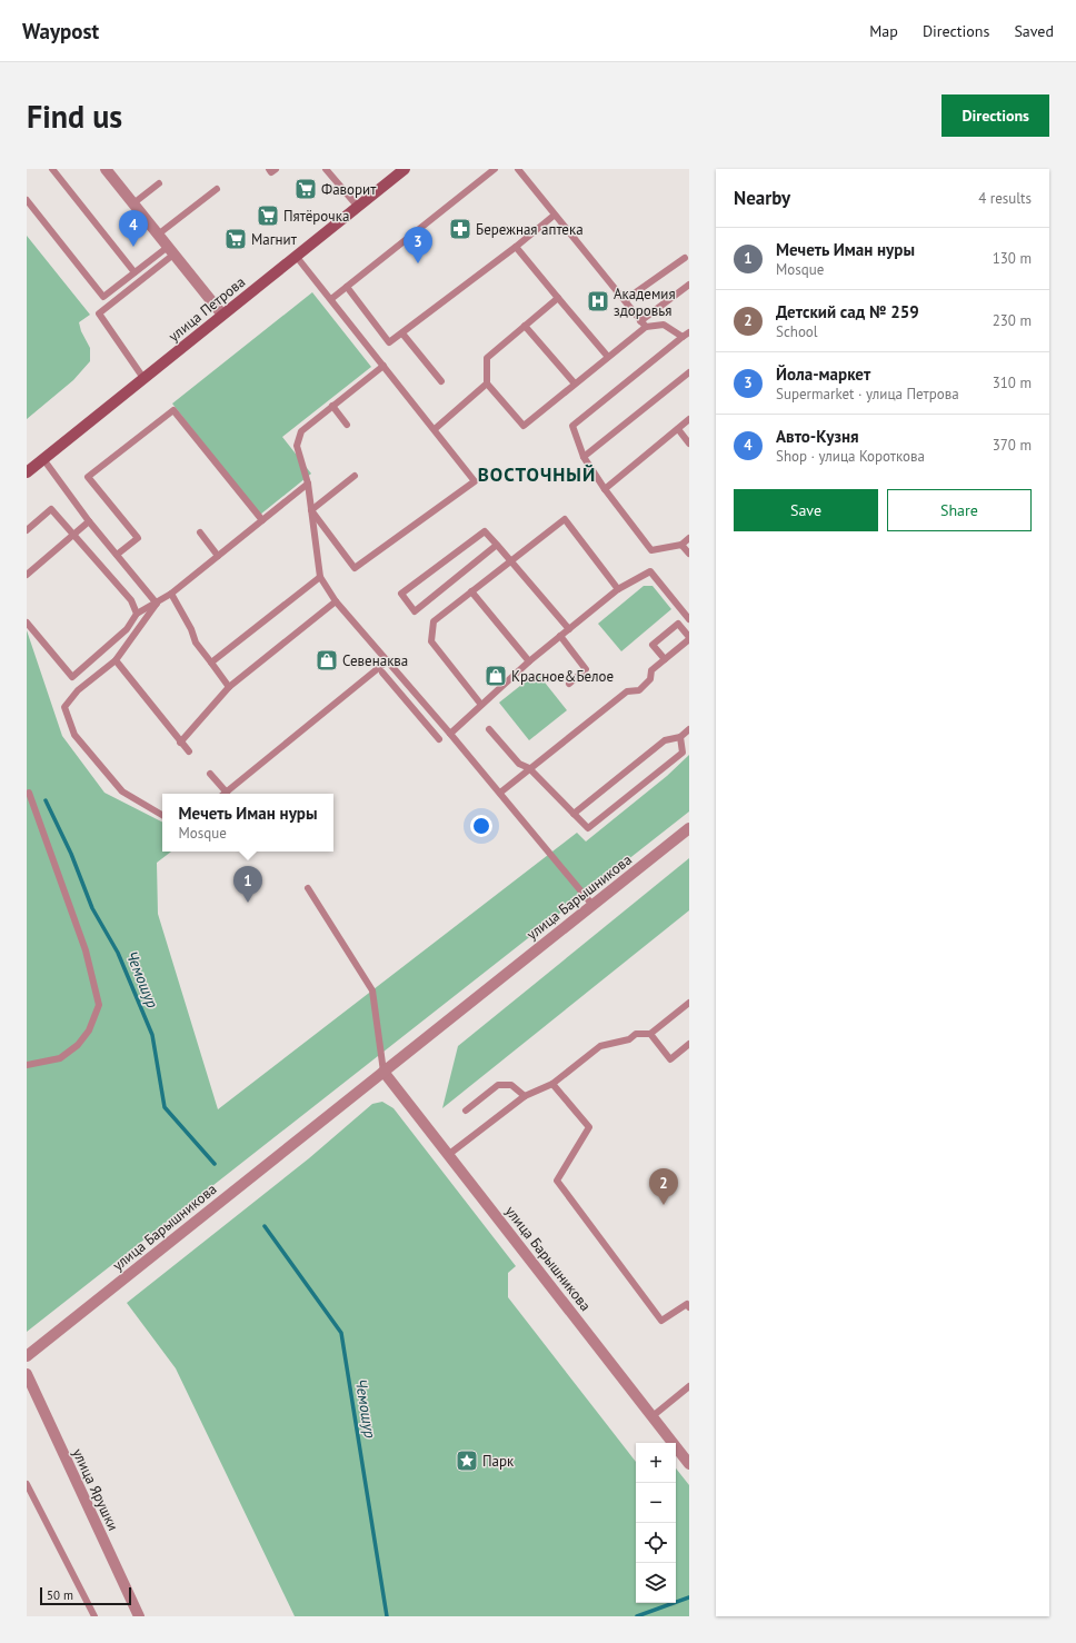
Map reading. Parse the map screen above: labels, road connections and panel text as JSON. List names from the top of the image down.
{
  "streets": {
    "main road": ["улица Петрова"],
    "street": ["улица Барышникова", "улица Ярушки"]
  },
  "districts": ["ВОСТОЧНЫЙ"],
  "water": ["Чемошур"],
  "places": {
    "supermarket": ["Фаворит", "Пятёрочка", "Магнит"],
    "pharmacy": ["Бережная аптека"],
    "hospital": ["Академия здоровья"],
    "shop": ["Севенаква", "Красное&Белое"],
    "place": ["Парк"]
  },
  "scale_bar": "50 m",
  "page": {
    "header": "Waypost",
    "nav": ["Map", "Directions", "Saved"],
    "buttons": [
      "Directions",
      ["Save", "Share"]
    ],
    "title": "Find us",
    "heading": ["Nearby", "4 results"],
    "pins": [
      "4",
      "3",
      "1",
      "2"
    ],
    "list": [
      {
        "mark": "1",
        "name": "Мечеть Иман нуры",
        "note": "Mosque",
        "value": "130 m"
      },
      {
        "mark": "2",
        "name": "Детский сад № 259",
        "note": "School",
        "value": "230 m"
      },
      {
        "mark": "3",
        "name": "Йола-маркет",
        "note": "Supermarket · улица Петрова",
        "value": "310 m"
      },
      {
        "mark": "4",
        "name": "Авто-Кузня",
        "note": "Shop · улица Короткова",
        "value": "370 m"
      }
    ],
    "popup": ["Мечеть Иман нуры", "Mosque"],
    "map_buttons": ["+", "−"],
    "scale": "50 m"
  }
}
